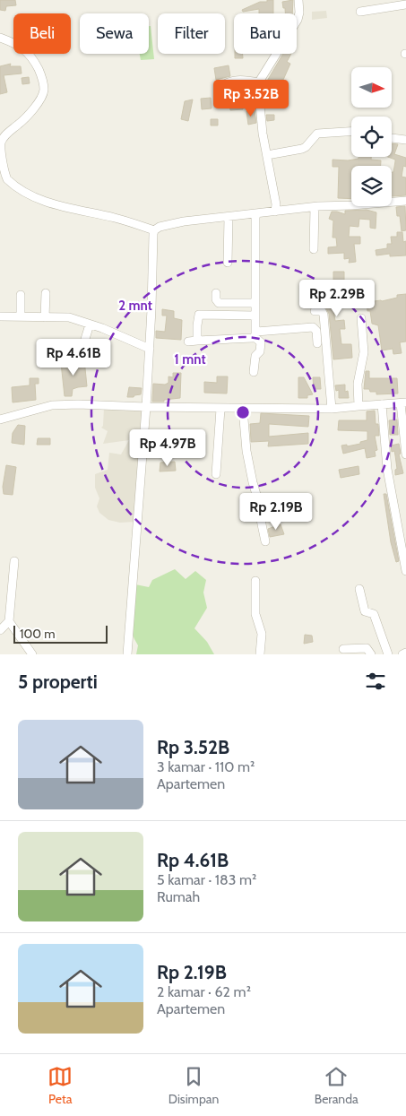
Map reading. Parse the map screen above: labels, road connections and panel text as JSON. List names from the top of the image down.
{
  "scale_bar": "100 m",
  "north": "right",
  "page": {
    "chip": [
      "Beli",
      "Sewa",
      "Filter",
      "Baru"
    ],
    "price": [
      "Rp 3.52B",
      "Rp 2.29B",
      "Rp 4.61B",
      "Rp 4.97B",
      "Rp 2.19B"
    ],
    "scale": "100 m",
    "heading": "5 properti",
    "list": [
      {
        "name": "Rp 3.52B",
        "note": "3 kamar · 110 m² · Apartemen"
      },
      {
        "name": "Rp 4.61B",
        "note": "5 kamar · 183 m² · Rumah"
      },
      {
        "name": "Rp 2.19B",
        "note": "2 kamar · 62 m² · Apartemen"
      }
    ],
    "tabs": ["Peta", "Disimpan", "Beranda"]
  },
  "rings": ["2 mnt", "1 mnt"]
}
